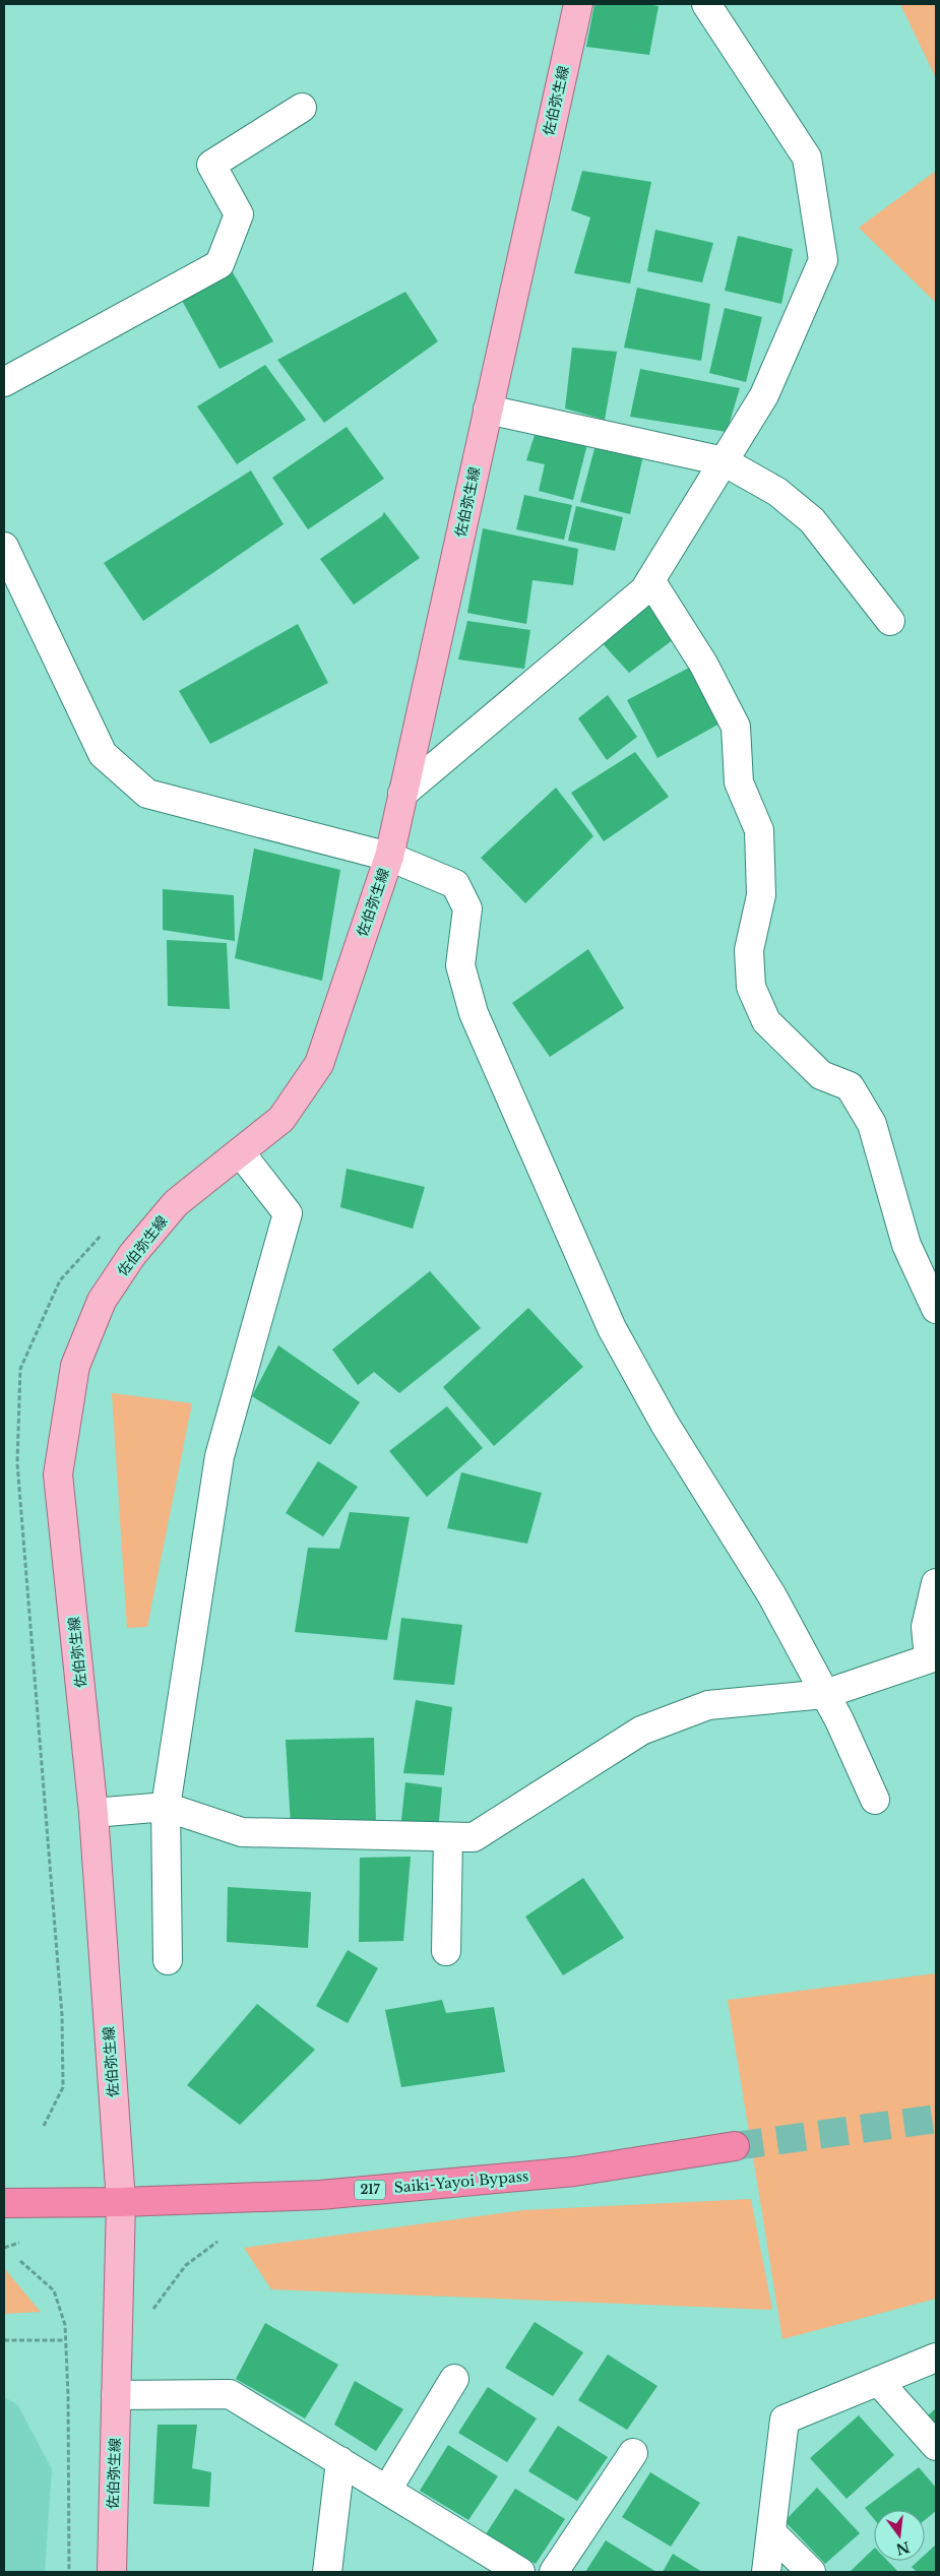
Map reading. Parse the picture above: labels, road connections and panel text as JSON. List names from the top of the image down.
{
  "streets": {
    "highway": ["Saiki-Yayoi Bypass", "217"],
    "main road": ["佐伯弥生線"]
  },
  "crossings": [
    ["佐伯弥生線", "Saiki-Yayoi Bypass"]
  ],
  "north": "bottom"
}
